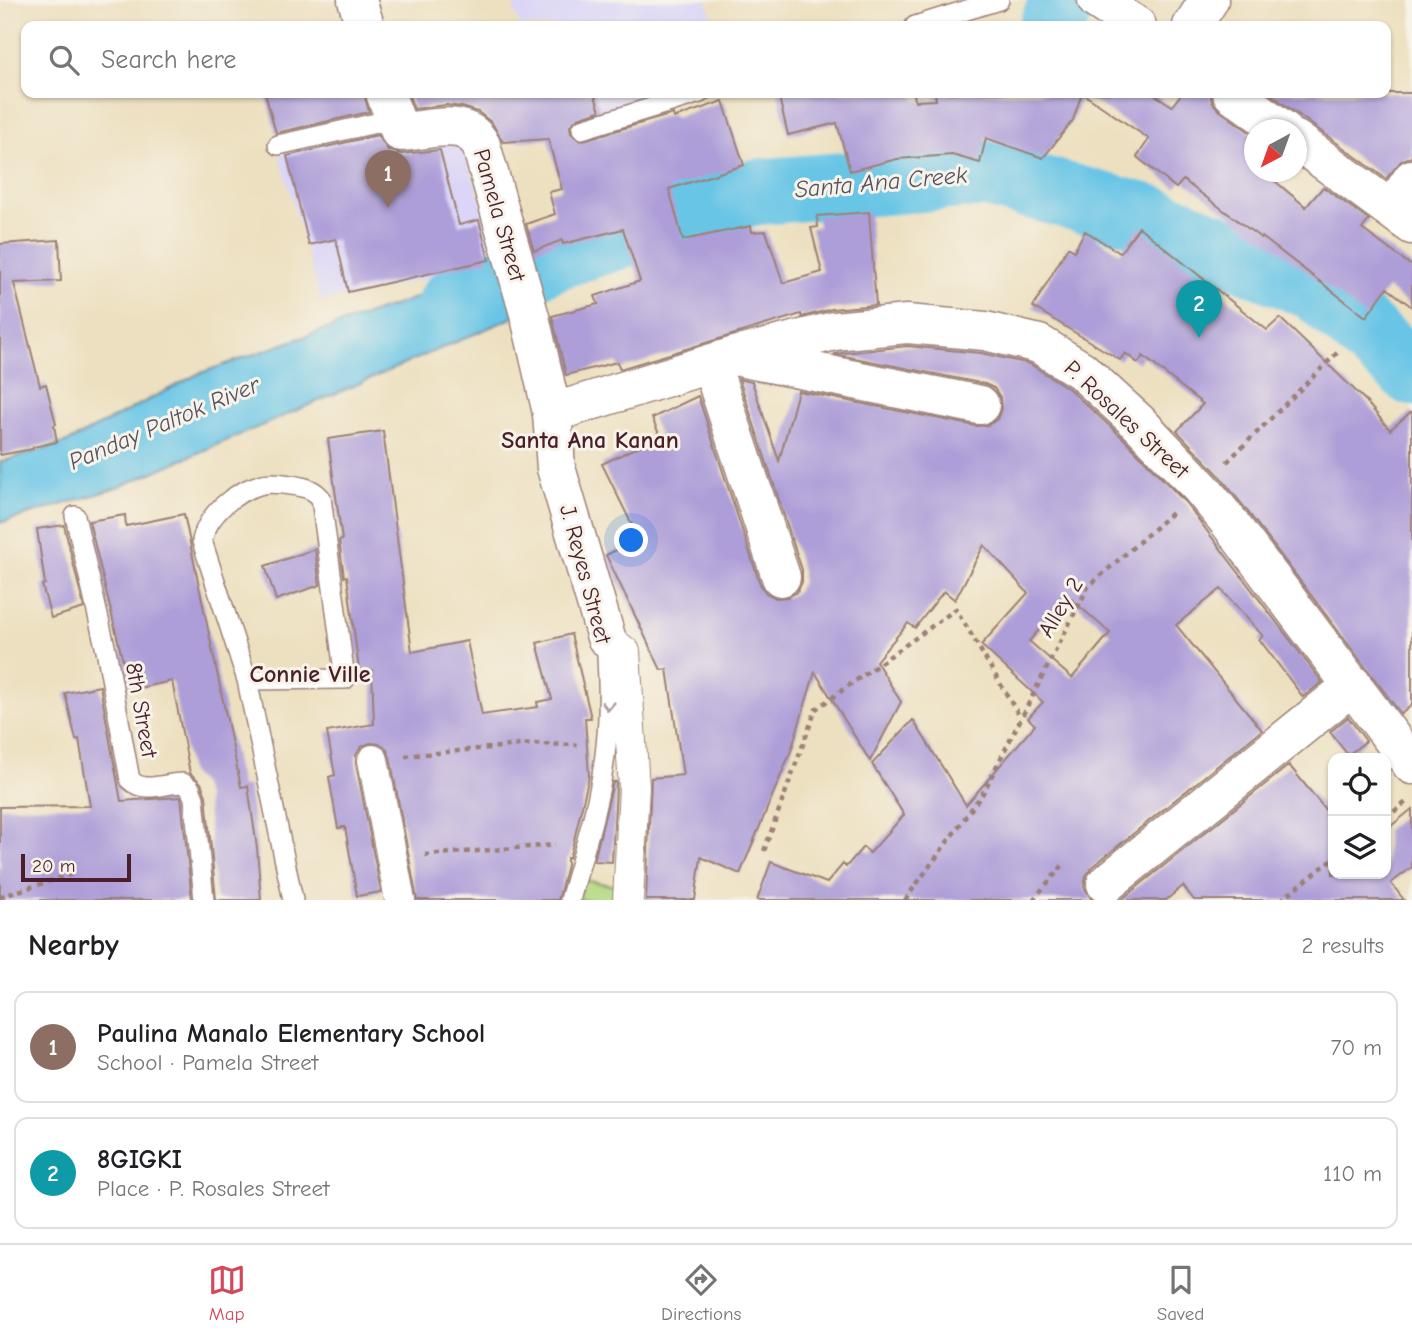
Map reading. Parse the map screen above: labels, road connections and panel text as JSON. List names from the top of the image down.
{
  "streets": {
    "street": ["Pamela Street", "P. Rosales Street", "J. Reyes Street"],
    "lane": ["8th Street"],
    "path": ["Alley 2"]
  },
  "crossings": [
    ["Pamela Street", "P. Rosales Street"],
    ["Pamela Street", "J. Reyes Street"],
    ["P. Rosales Street", "J. Reyes Street"],
    ["P. Rosales Street", "Alley 2"]
  ],
  "districts": ["Santa Ana Kanan", "Connie Ville"],
  "water": ["Santa Ana Creek", "Panday Paltok River"],
  "scale_bar": "20 m",
  "north": "bottom left",
  "page": {
    "search": "Search here",
    "pins": ["1", "2"],
    "scale": "20 m",
    "heading": ["Nearby", "2 results"],
    "list": [
      {
        "mark": "1",
        "name": "Paulina Manalo Elementary School",
        "note": "School · Pamela Street",
        "value": "70 m"
      },
      {
        "mark": "2",
        "name": "8GIGKI",
        "note": "Place · P. Rosales Street",
        "value": "110 m"
      }
    ],
    "nav": ["Map", "Directions", "Saved"]
  }
}
